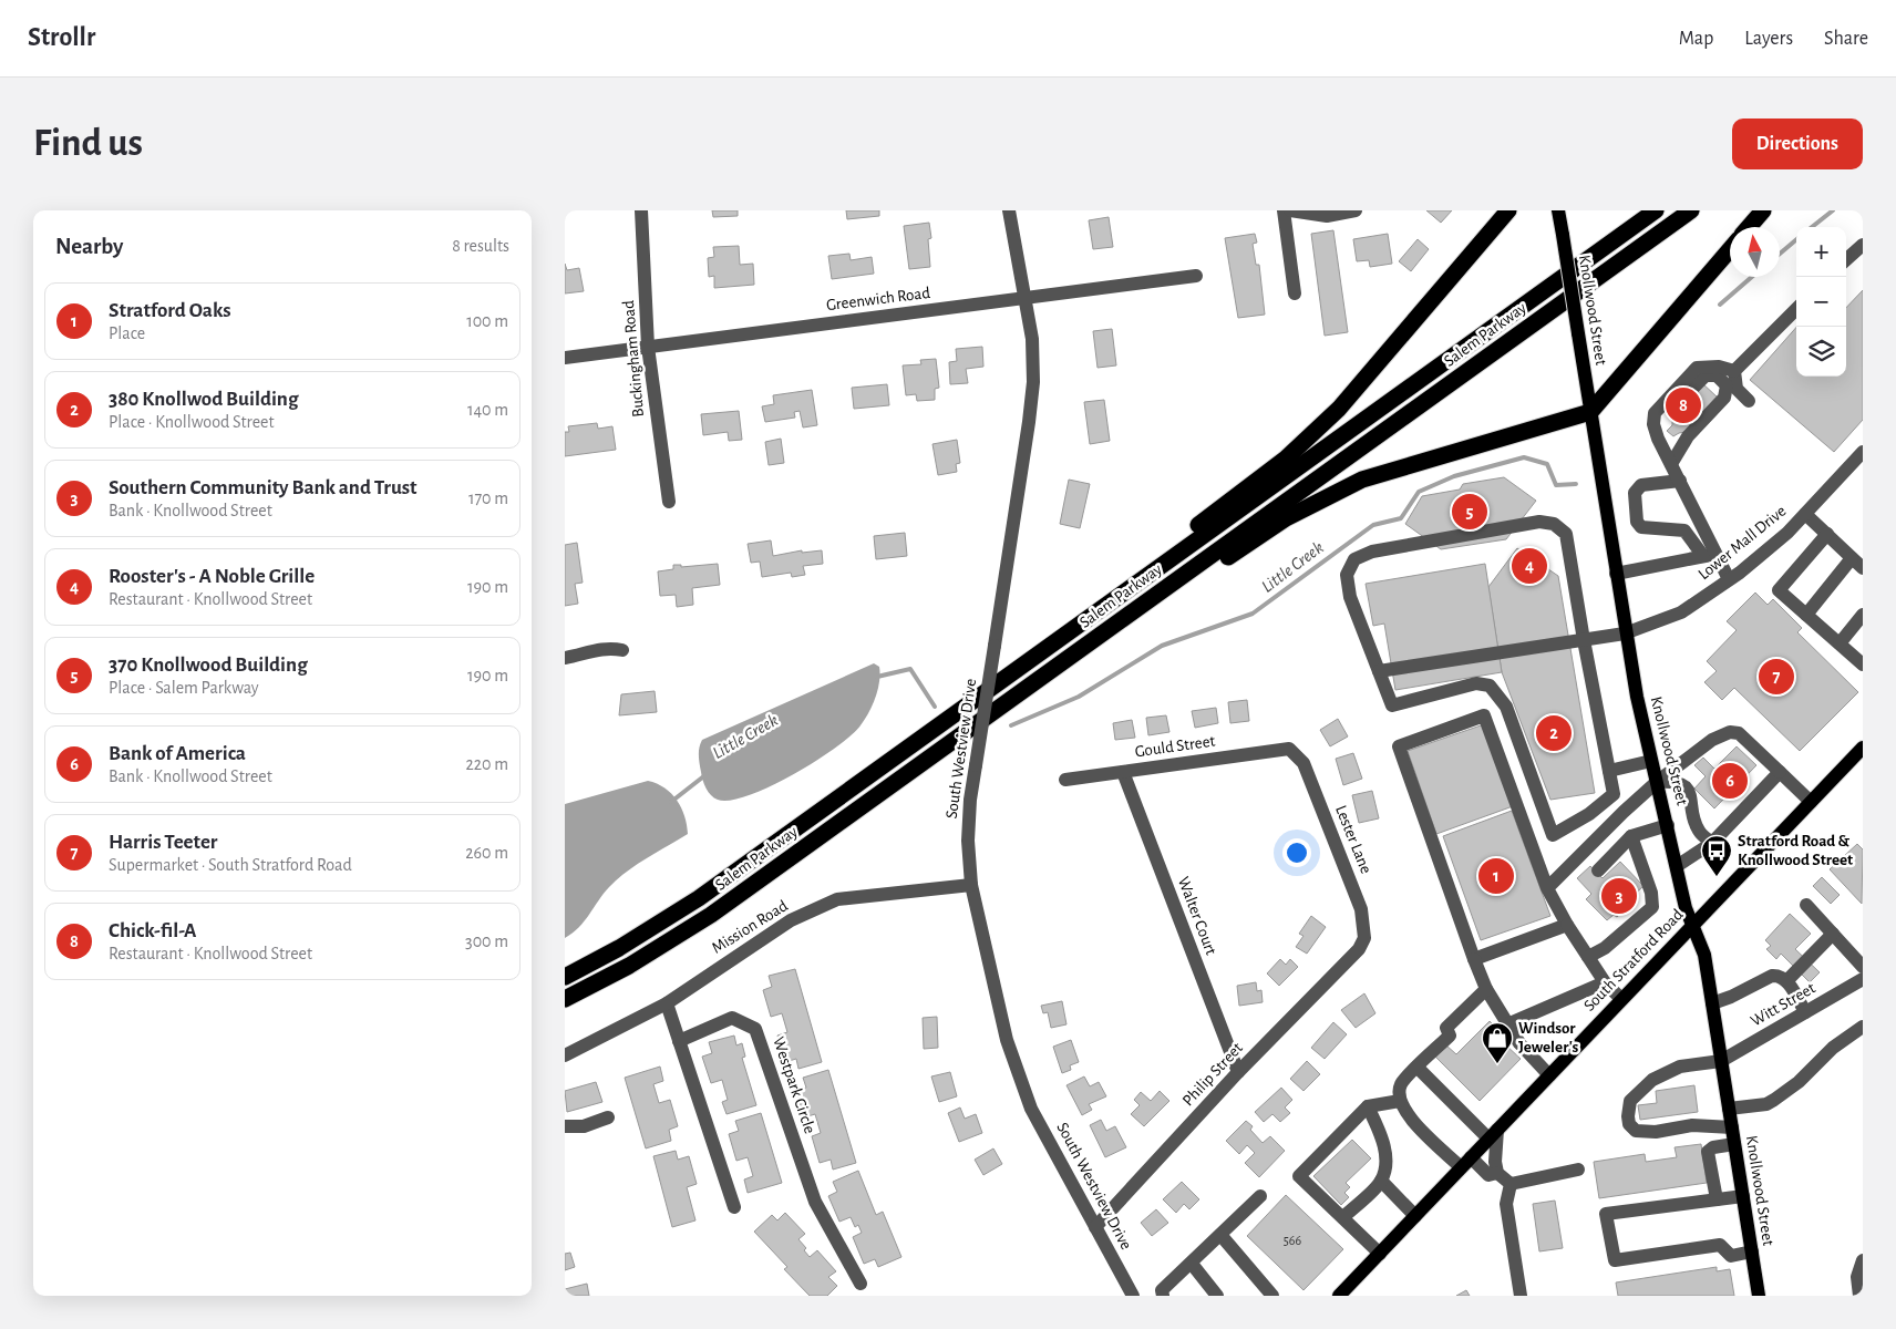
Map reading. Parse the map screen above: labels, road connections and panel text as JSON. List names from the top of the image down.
{
  "streets": {
    "highway": ["Salem Parkway"],
    "main road": ["Knollwood Street", "South Stratford Road"],
    "street": [
      "Greenwich Road",
      "Buckingham Road",
      "Lower Mall Drive",
      "Gould Street",
      "South Westview Drive",
      "Lester Lane",
      "Walter Court",
      "Mission Road",
      "Witt Street",
      "Philip Street",
      "Westpark Circle"
    ]
  },
  "crossings": [
    ["Greenwich Road", "Buckingham Road"],
    ["Greenwich Road", "South Westview Drive"],
    ["Knollwood Street", "Lower Mall Drive"],
    ["Knollwood Street", "South Stratford Road"],
    ["Knollwood Street", "Witt Street"],
    ["Gould Street", "Lester Lane"],
    ["Gould Street", "Walter Court"],
    ["South Westview Drive", "Mission Road"],
    ["South Westview Drive", "Philip Street"],
    ["Lester Lane", "Philip Street"],
    ["Walter Court", "Philip Street"]
  ],
  "water": ["Little Creek"],
  "places": {
    "bus stop": ["Stratford Road & Knollwood Street"],
    "shop": ["Windsor Jeweler's"]
  },
  "house_numbers": ["566"],
  "north": "top",
  "page": {
    "header": "Strollr",
    "nav": ["Map", "Layers", "Share"],
    "buttons": "Directions",
    "title": "Find us",
    "heading": ["Nearby", "8 results"],
    "map_buttons": ["+", "−"],
    "list": [
      {
        "mark": "1",
        "name": "Stratford Oaks",
        "note": "Place",
        "value": "100 m"
      },
      {
        "mark": "2",
        "name": "380 Knollwod Building",
        "note": "Place · Knollwood Street",
        "value": "140 m"
      },
      {
        "mark": "3",
        "name": "Southern Community Bank and Trust",
        "note": "Bank · Knollwood Street",
        "value": "170 m"
      },
      {
        "mark": "4",
        "name": "Rooster's - A Noble Grille",
        "note": "Restaurant · Knollwood Street",
        "value": "190 m"
      },
      {
        "mark": "5",
        "name": "370 Knollwood Building",
        "note": "Place · Salem Parkway",
        "value": "190 m"
      },
      {
        "mark": "6",
        "name": "Bank of America",
        "note": "Bank · Knollwood Street",
        "value": "220 m"
      },
      {
        "mark": "7",
        "name": "Harris Teeter",
        "note": "Supermarket · South Stratford Road",
        "value": "260 m"
      },
      {
        "mark": "8",
        "name": "Chick-fil-A",
        "note": "Restaurant · Knollwood Street",
        "value": "300 m"
      }
    ],
    "pins": [
      "8",
      "5",
      "4",
      "7",
      "2",
      "6",
      "1",
      "3"
    ]
  }
}
